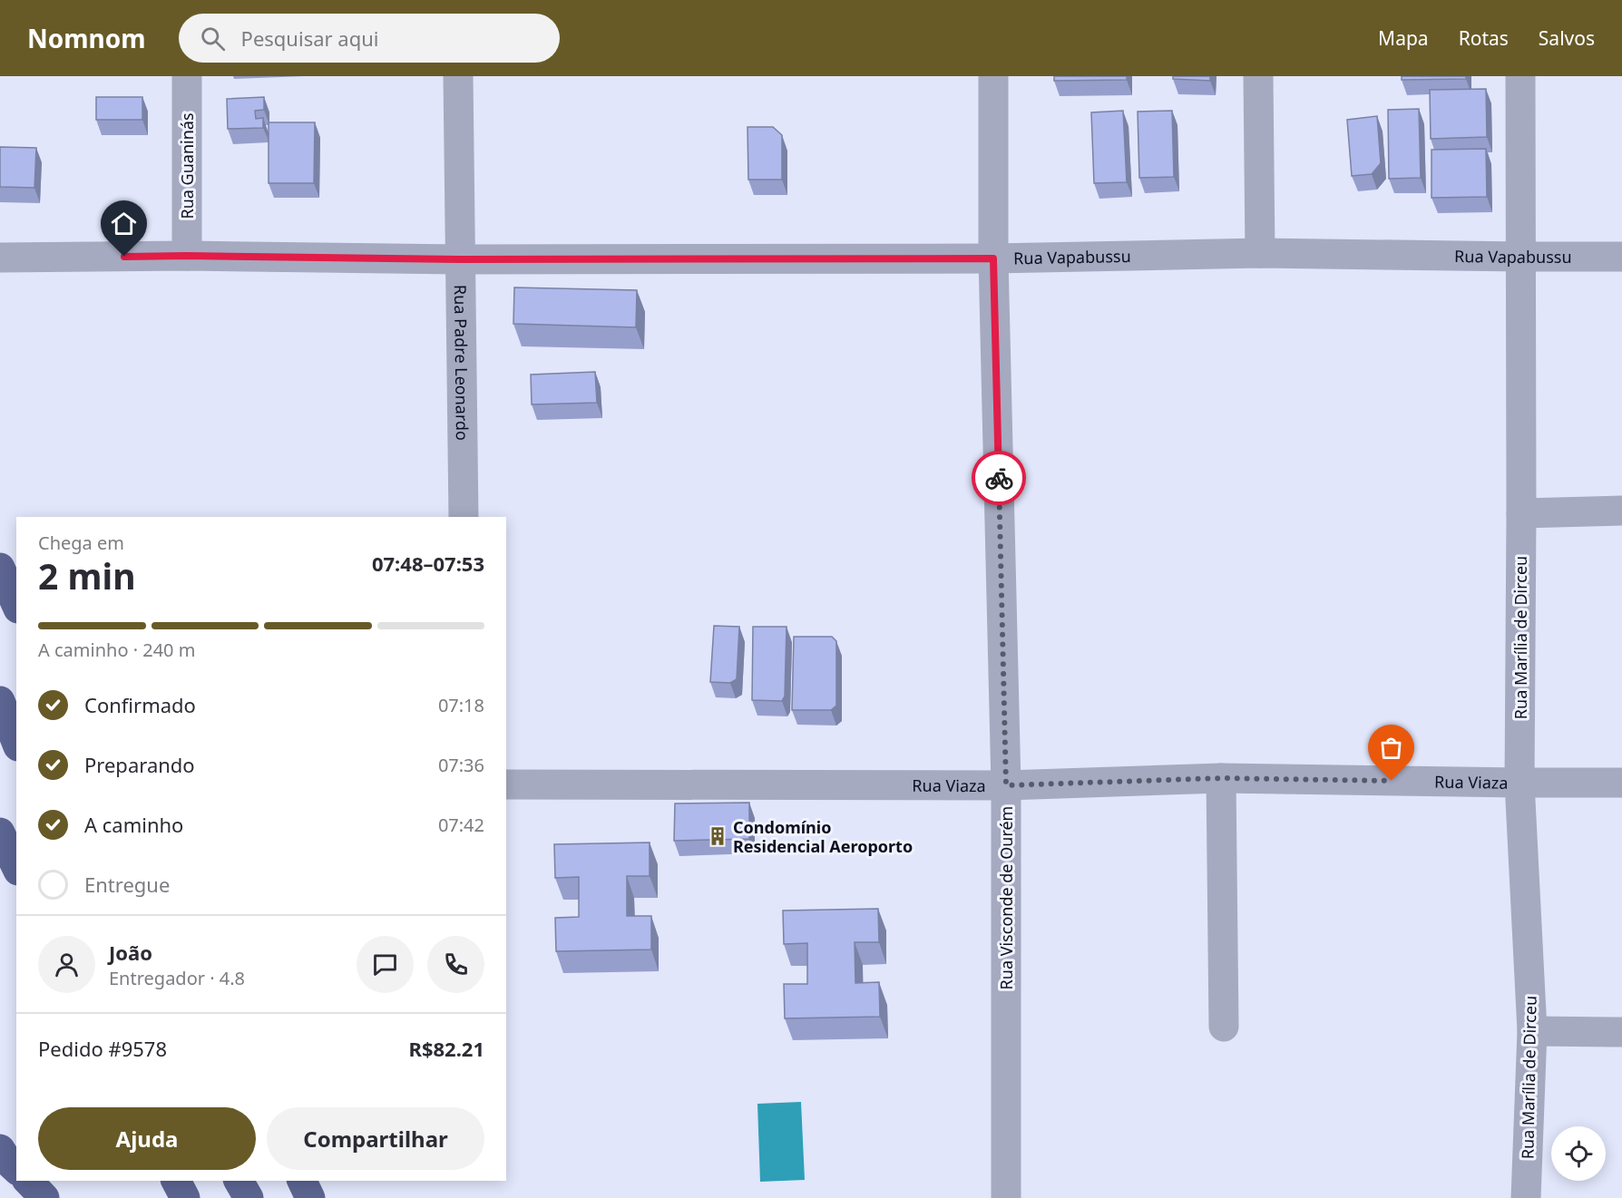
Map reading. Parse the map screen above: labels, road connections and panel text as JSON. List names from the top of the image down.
{
  "streets": {
    "street": [
      "Rua Guaninás",
      "Rua Vapabussu",
      "Rua Padre Leonardo",
      "Rua Marília de Dirceu",
      "Rua Viaza",
      "Rua Visconde de Ourém"
    ]
  },
  "crossings": [
    ["Rua Guaninás", "Rua Vapabussu"],
    ["Rua Vapabussu", "Rua Padre Leonardo"],
    ["Rua Vapabussu", "Rua Marília de Dirceu"],
    ["Rua Vapabussu", "Rua Visconde de Ourém"],
    ["Rua Marília de Dirceu", "Rua Viaza"],
    ["Rua Viaza", "Rua Visconde de Ourém"]
  ],
  "places": {
    "building": ["Condomínio Residencial Aeroporto"]
  },
  "page": {
    "header": "Nomnom",
    "search": "Pesquisar aqui",
    "nav": ["Mapa", "Rotas", "Salvos"],
    "heading": ["2 min", "Chega em", "07:48–07:53"],
    "panel": [
      "João",
      "Entregador · 4.8",
      "Pedido #9578",
      "R$82.21"
    ],
    "bar": "A caminho · 240 m",
    "list": [
      ["Confirmado", "07:18"],
      ["Preparando", "07:36"],
      ["A caminho", "07:42"],
      "Entregue"
    ],
    "buttons": ["Ajuda", "Compartilhar"]
  }
}
